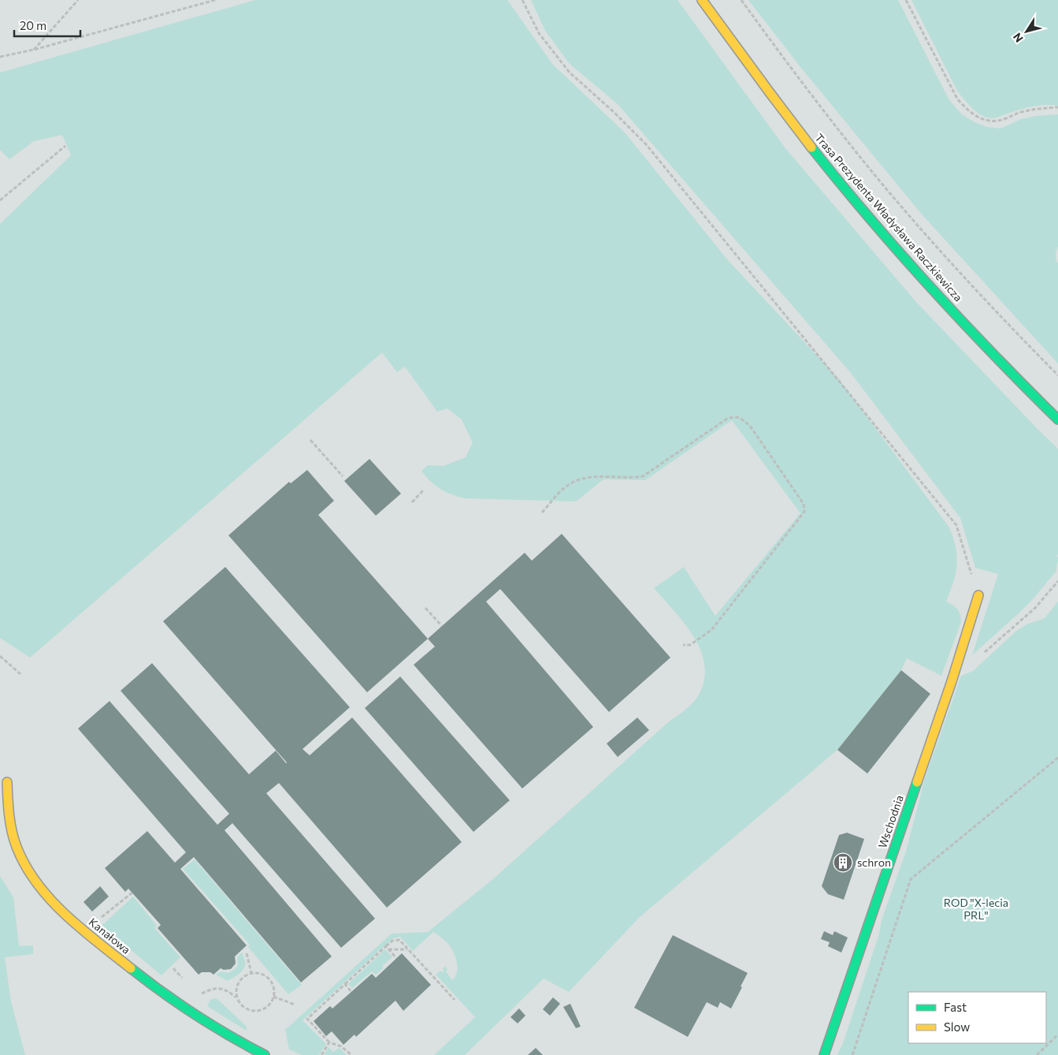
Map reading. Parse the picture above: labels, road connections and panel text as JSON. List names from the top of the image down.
{
  "streets": {
    "street": ["Trasa Prezydenta Władysława Raczkiewicza", "Wschodnia", "Kanałowa"]
  },
  "parks": ["ROD \"X-lecia PRL\""],
  "places": {
    "building": ["schron"]
  },
  "legend": ["Fast", "Slow"],
  "scale_bar": "20 m",
  "north": "bottom left"
}
